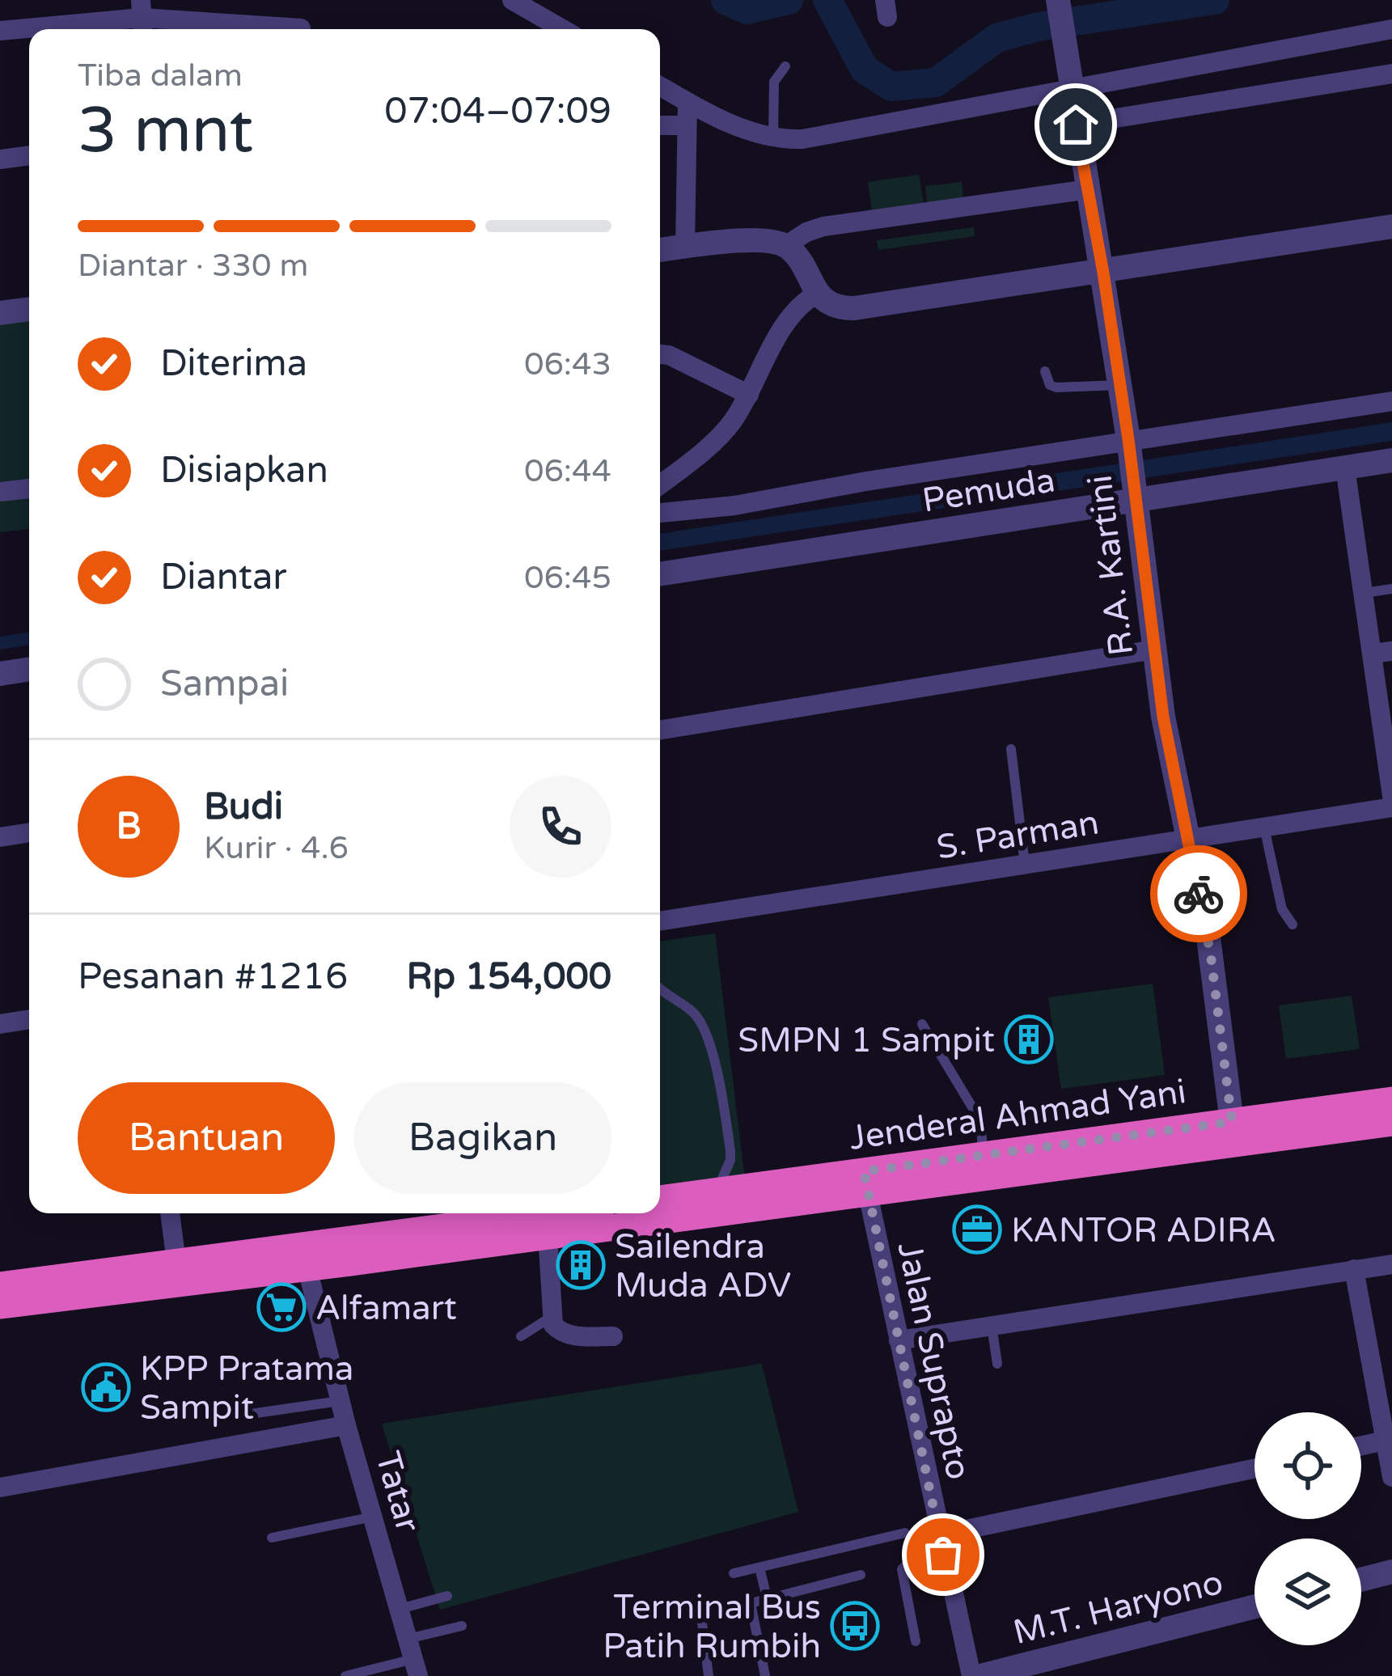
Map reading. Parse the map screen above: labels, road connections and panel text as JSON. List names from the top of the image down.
{
  "streets": {
    "highway": ["Jenderal Ahmad Yani"],
    "street": [
      "Pemuda",
      "R.A. Kartini",
      "S. Parman",
      "Jalan Suprapto",
      "Tatar",
      "M.T. Haryono"
    ]
  },
  "crossings": [
    ["Pemuda", "R.A. Kartini"],
    ["R.A. Kartini", "S. Parman"],
    ["R.A. Kartini", "Jenderal Ahmad Yani"],
    ["Jenderal Ahmad Yani", "Jalan Suprapto"],
    ["Jenderal Ahmad Yani", "Tatar"]
  ],
  "places": {
    "building": ["SMPN 1 Sampit", "Sailendra Muda ADV"],
    "office": ["KANTOR ADIRA"],
    "supermarket": ["Alfamart"],
    "public building": ["KPP Pratama Sampit"],
    "bus stop": ["Terminal Bus Patih Rumbih"]
  },
  "page": {
    "heading": ["3 mnt", "Tiba dalam", "07:04–07:09"],
    "panel": [
      "Budi",
      "Kurir · 4.6",
      "Pesanan #1216",
      "Rp 154,000"
    ],
    "bar": "Diantar · 330 m",
    "list": [
      ["Diterima", "06:43"],
      ["Disiapkan", "06:44"],
      ["Diantar", "06:45"],
      "Sampai"
    ],
    "round": "B",
    "buttons": ["Bantuan", "Bagikan"]
  }
}
